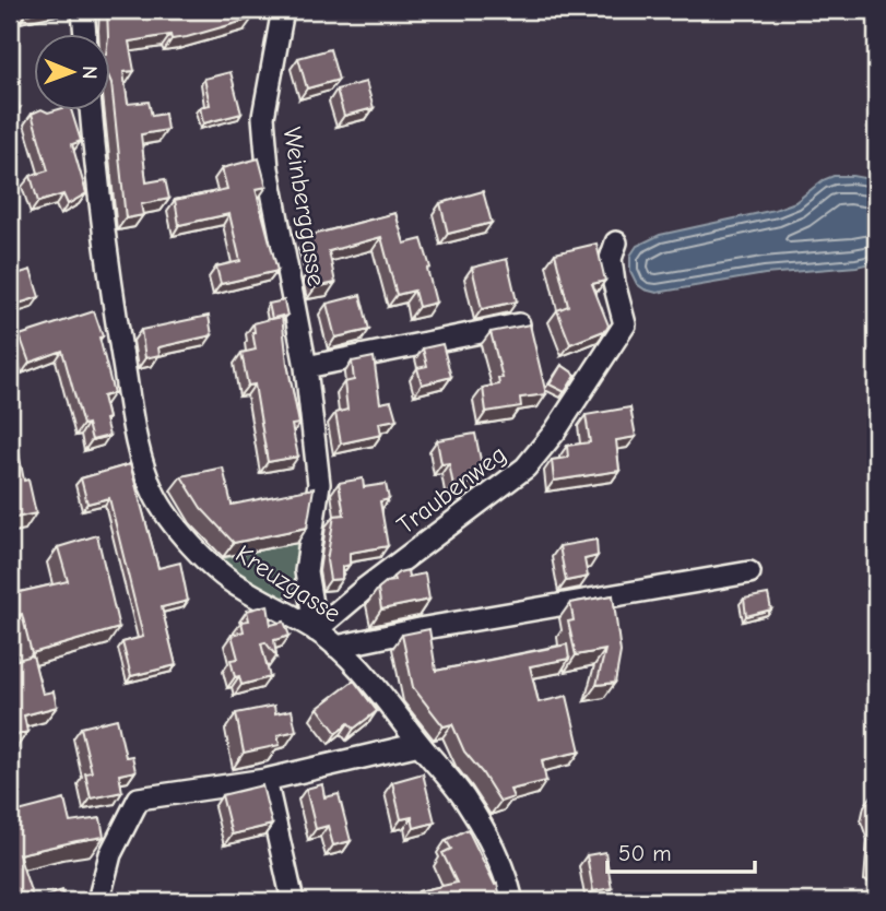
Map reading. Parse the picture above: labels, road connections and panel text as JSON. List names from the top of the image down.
{
  "streets": {
    "street": ["Weinberggasse", "Traubenweg", "Kreuzgasse"]
  },
  "crossings": [
    ["Weinberggasse", "Traubenweg"],
    ["Weinberggasse", "Kreuzgasse"],
    ["Traubenweg", "Kreuzgasse"]
  ],
  "scale_bar": "50 m",
  "north": "right"
}
